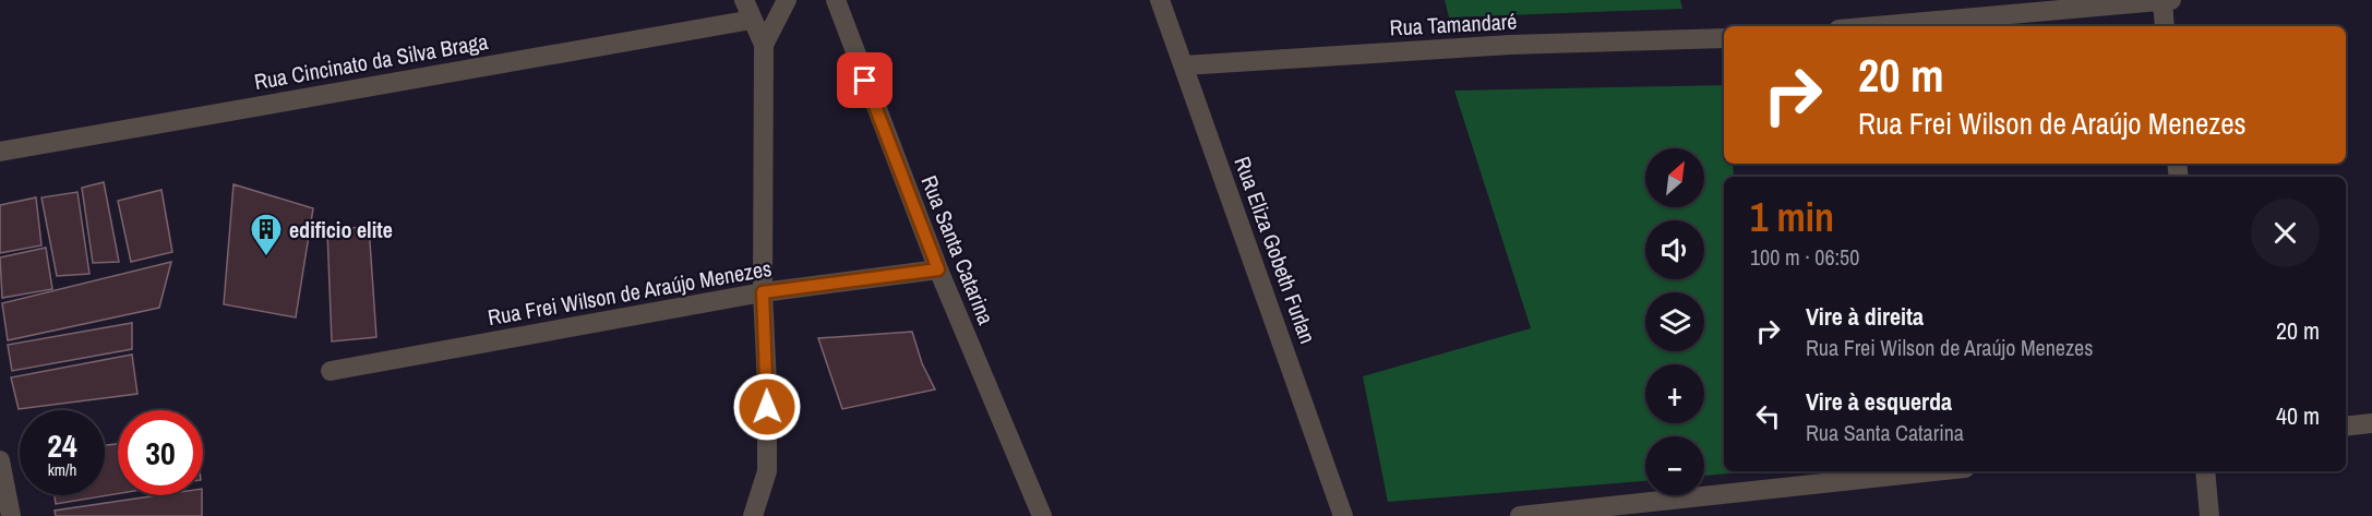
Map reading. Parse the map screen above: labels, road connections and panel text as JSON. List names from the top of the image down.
{
  "streets": {
    "street": [
      "Rua Tamandaré",
      "Rua Cincinato da Silva Braga",
      "Rua Santa Catarina",
      "Rua Eliza Gobeth Furlan",
      "Rua Frei Wilson de Araújo Menezes"
    ]
  },
  "crossings": [
    ["Rua Tamandaré", "Rua Eliza Gobeth Furlan"],
    ["Rua Santa Catarina", "Rua Frei Wilson de Araújo Menezes"]
  ],
  "places": {
    "building": ["edificio elite"]
  },
  "north": "top right",
  "page": {
    "turn": ["20 m", "Rua Frei Wilson de Araújo Menezes"],
    "map_buttons": ["+", "−"],
    "heading": ["1 min", "100 m · 06:50"],
    "list": [
      {
        "name": "Vire à direita",
        "note": "Rua Frei Wilson de Araújo Menezes",
        "value": "20 m"
      },
      {
        "name": "Vire à esquerda",
        "note": "Rua Santa Catarina",
        "value": "40 m"
      }
    ],
    "speed": "24 km/h",
    "limit": "30"
  }
}
